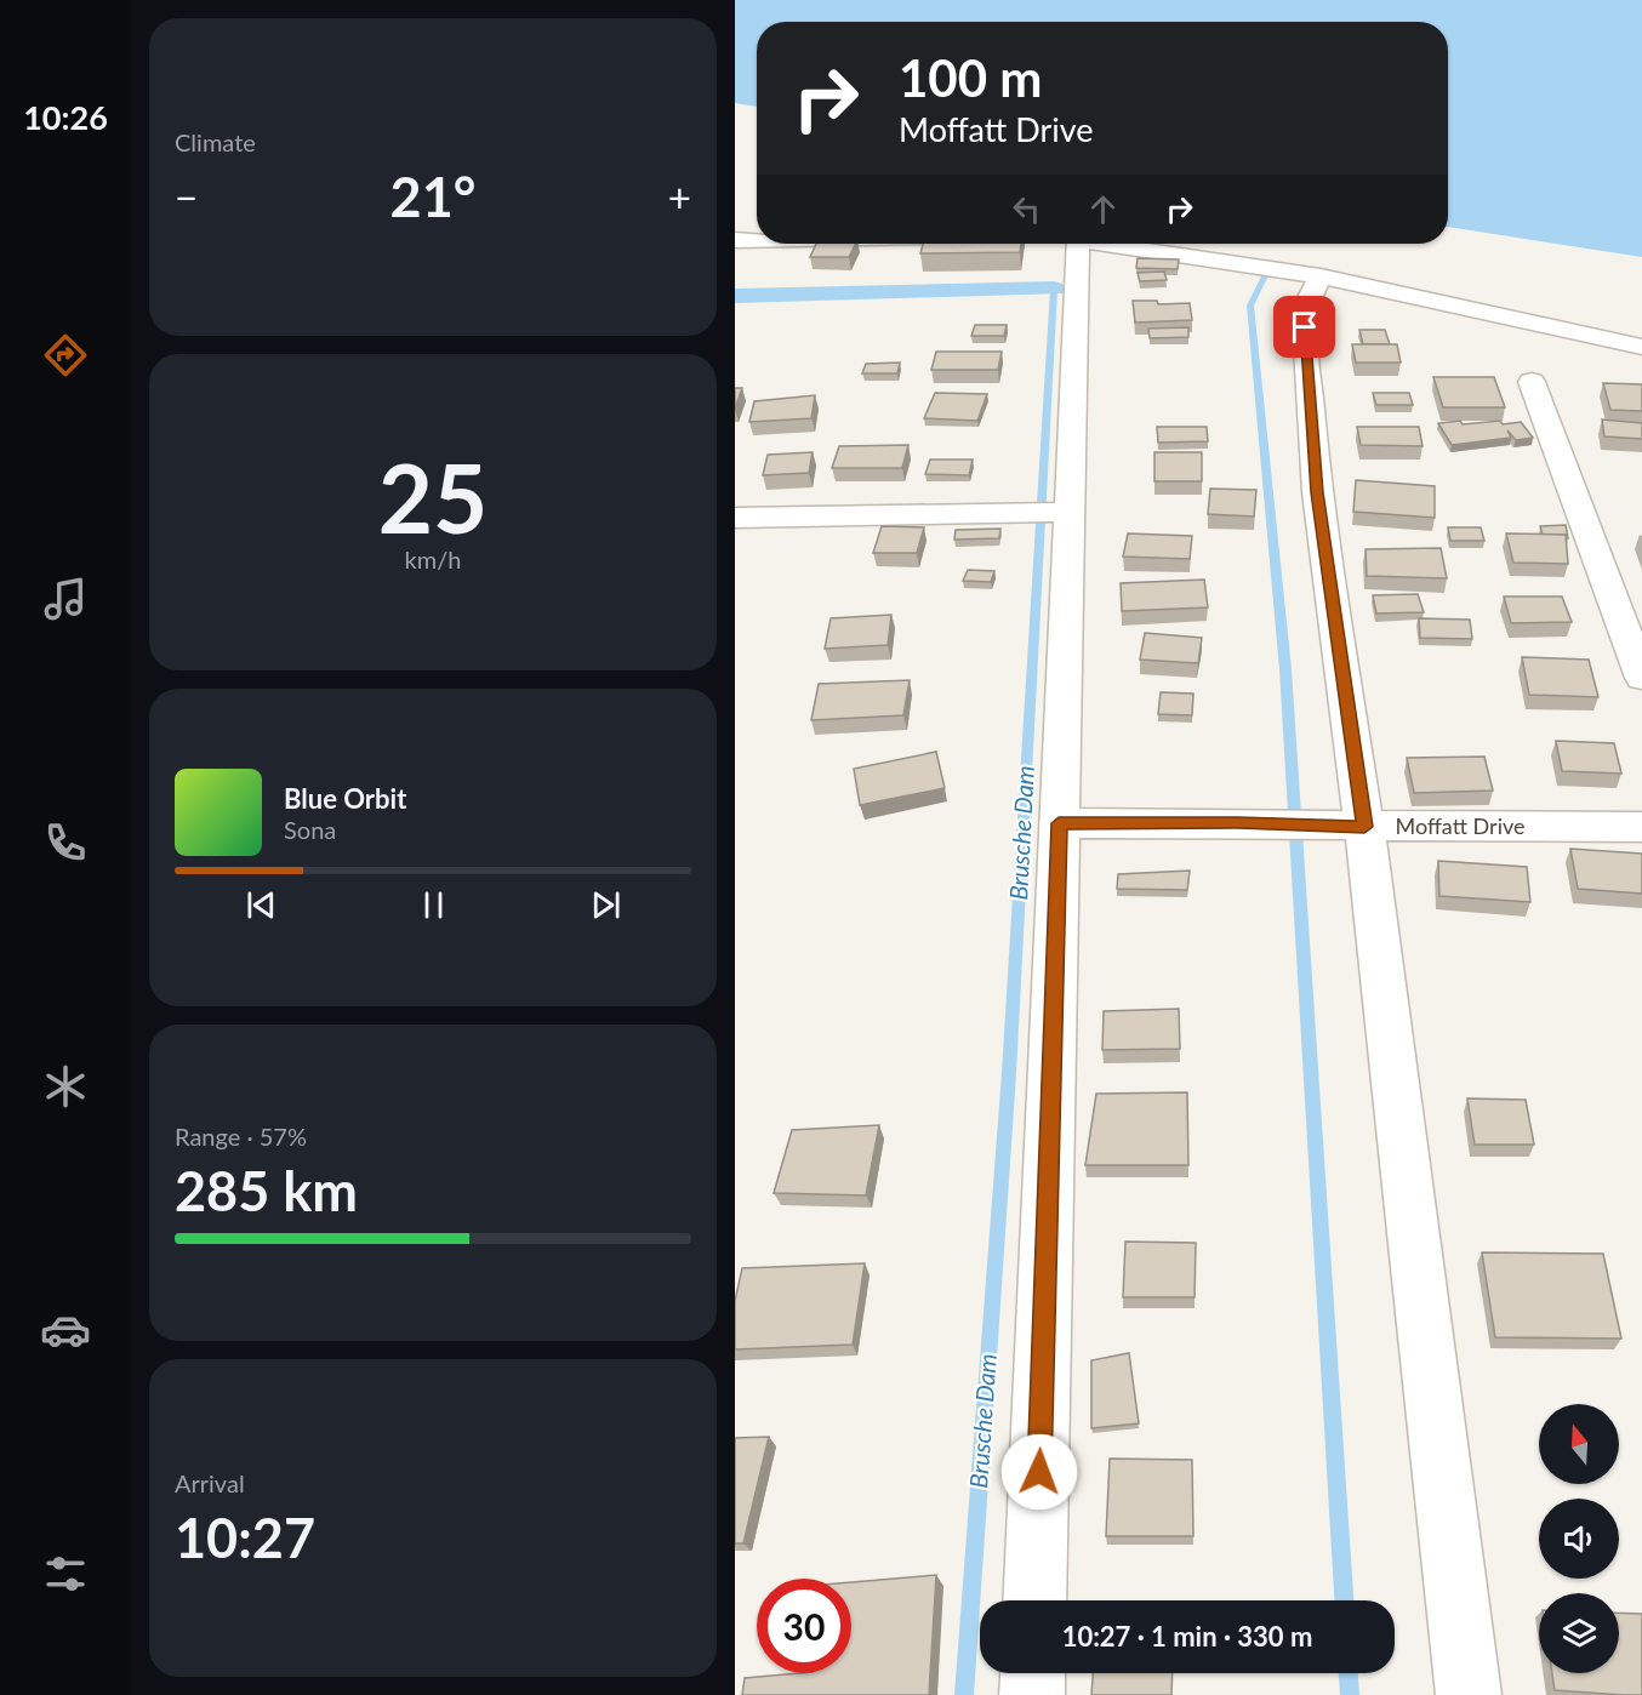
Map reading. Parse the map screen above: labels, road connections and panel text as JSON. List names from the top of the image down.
{
  "streets": {
    "street": ["Moffatt Drive"]
  },
  "water": ["Brusche Dam"],
  "north": "top",
  "page": {
    "tabs": "10:26",
    "tile": [
      "Climate",
      ["25", "km/h"],
      ["Range · 57%", "285 km"],
      ["Arrival", "10:27"]
    ],
    "turn": ["100 m", "Moffatt Drive"],
    "heat": ["−", "21°", "+"],
    "song": ["Blue Orbit", "Sona"],
    "limit": "30",
    "trip": "10:27 · 1 min · 330 m"
  }
}
